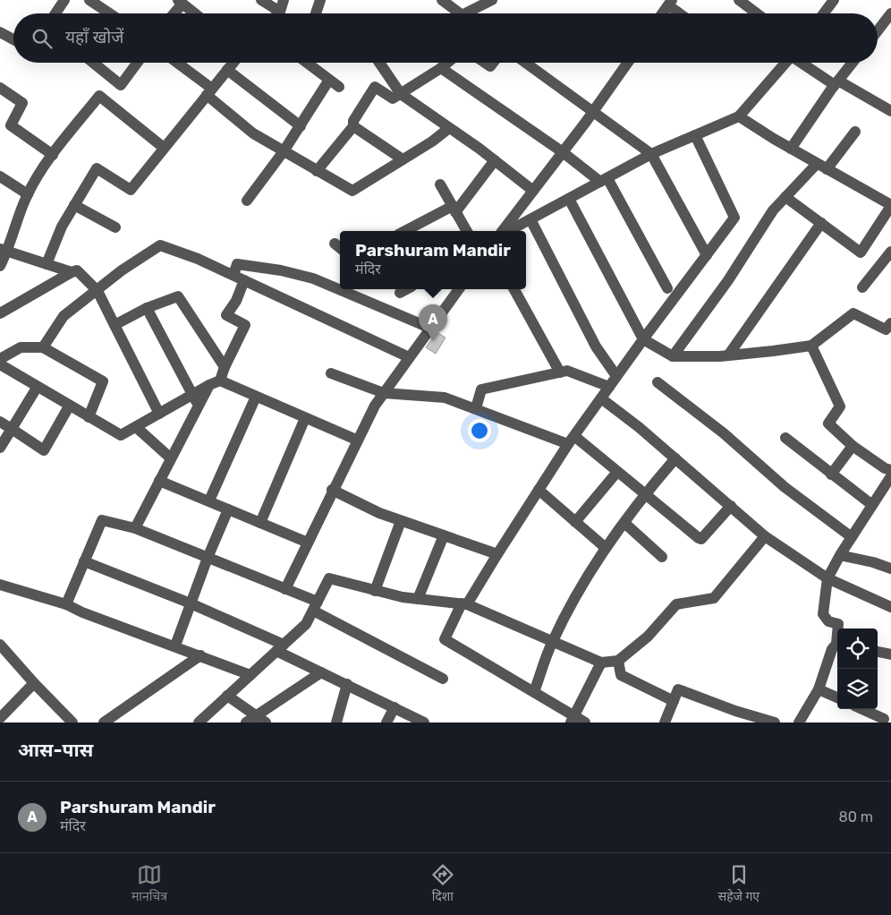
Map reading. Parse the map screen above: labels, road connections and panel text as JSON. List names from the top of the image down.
{
  "page": {
    "search": "यहाँ खोजें",
    "popup": ["Parshuram Mandir", "मंदिर"],
    "pins": "A",
    "heading": "आस-पास",
    "list": [
      {
        "mark": "A",
        "name": "Parshuram Mandir",
        "note": "मंदिर",
        "value": "80 m"
      }
    ],
    "nav": ["मानचित्र", "दिशा", "सहेजे गए"]
  }
}
